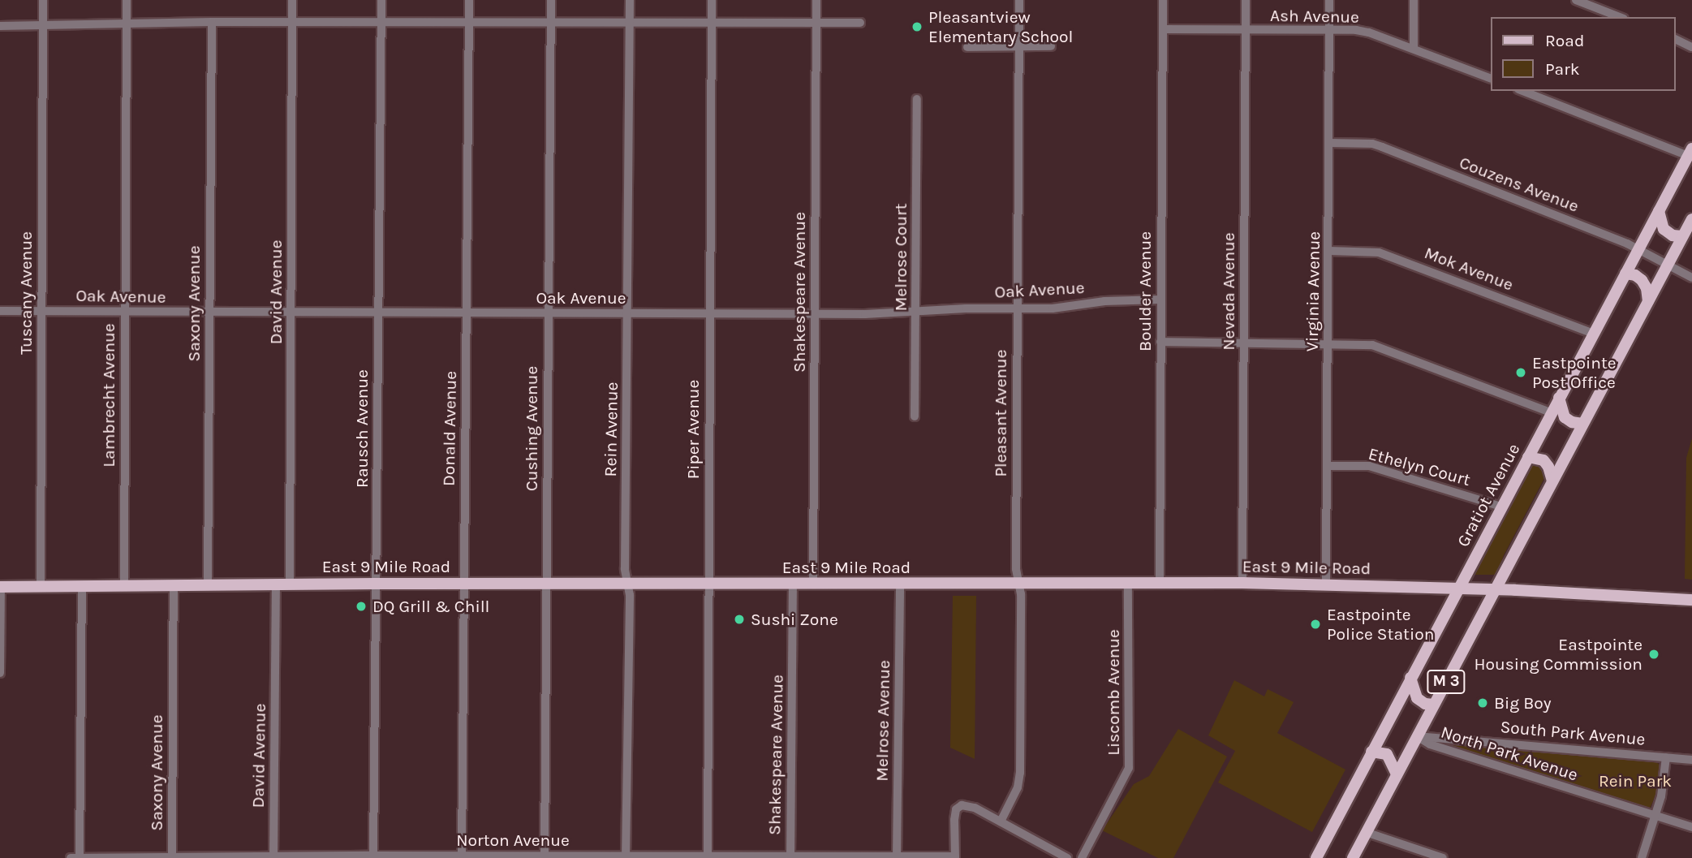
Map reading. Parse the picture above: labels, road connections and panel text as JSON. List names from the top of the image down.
{
  "streets": {
    "main road": ["Gratiot Avenue", "East 9 Mile Road", "M 3"],
    "street": [
      "Ash Avenue",
      "Couzens Avenue",
      "Melrose Court",
      "Mok Avenue",
      "Oak Avenue",
      "Boulder Avenue",
      "Nevada Avenue",
      "Virginia Avenue",
      "David Avenue",
      "Shakespeare Avenue",
      "Tuscany Avenue",
      "Saxony Avenue",
      "Lambrecht Avenue",
      "Pleasant Avenue",
      "Rausch Avenue",
      "Donald Avenue",
      "Cushing Avenue",
      "Rein Avenue",
      "Piper Avenue",
      "Ethelyn Court",
      "Liscomb Avenue",
      "Melrose Avenue",
      "South Park Avenue",
      "North Park Avenue",
      "Norton Avenue"
    ]
  },
  "crossings": [
    ["Ash Avenue", "Boulder Avenue"],
    ["Ash Avenue", "Nevada Avenue"],
    ["Ash Avenue", "Virginia Avenue"],
    ["Couzens Avenue", "Virginia Avenue"],
    ["Couzens Avenue", "Gratiot Avenue"],
    ["Couzens Avenue", "M 3"],
    ["Melrose Court", "Oak Avenue"],
    ["Mok Avenue", "Virginia Avenue"],
    ["Mok Avenue", "Gratiot Avenue"],
    ["Oak Avenue", "Boulder Avenue"],
    ["Oak Avenue", "David Avenue"],
    ["Oak Avenue", "Shakespeare Avenue"],
    ["Oak Avenue", "Tuscany Avenue"],
    ["Oak Avenue", "Saxony Avenue"],
    ["Oak Avenue", "Lambrecht Avenue"],
    ["Oak Avenue", "Pleasant Avenue"],
    ["Oak Avenue", "Rausch Avenue"],
    ["Oak Avenue", "Donald Avenue"],
    ["Oak Avenue", "Cushing Avenue"],
    ["Oak Avenue", "Rein Avenue"],
    ["Oak Avenue", "Piper Avenue"],
    ["Boulder Avenue", "East 9 Mile Road"],
    ["Nevada Avenue", "East 9 Mile Road"],
    ["Virginia Avenue", "Ethelyn Court"],
    ["Virginia Avenue", "East 9 Mile Road"],
    ["David Avenue", "East 9 Mile Road"],
    ["David Avenue", "Norton Avenue"],
    ["Shakespeare Avenue", "East 9 Mile Road"],
    ["Shakespeare Avenue", "Norton Avenue"],
    ["Tuscany Avenue", "East 9 Mile Road"],
    ["Saxony Avenue", "East 9 Mile Road"],
    ["Saxony Avenue", "Norton Avenue"],
    ["Lambrecht Avenue", "East 9 Mile Road"],
    ["Pleasant Avenue", "East 9 Mile Road"],
    ["Rausch Avenue", "East 9 Mile Road"],
    ["Rausch Avenue", "Norton Avenue"],
    ["Donald Avenue", "East 9 Mile Road"],
    ["Donald Avenue", "Norton Avenue"],
    ["Cushing Avenue", "East 9 Mile Road"],
    ["Cushing Avenue", "Norton Avenue"],
    ["Rein Avenue", "East 9 Mile Road"],
    ["Rein Avenue", "Norton Avenue"],
    ["Piper Avenue", "East 9 Mile Road"],
    ["Piper Avenue", "Norton Avenue"],
    ["Ethelyn Court", "Gratiot Avenue"],
    ["Gratiot Avenue", "East 9 Mile Road"],
    ["East 9 Mile Road", "M 3"],
    ["East 9 Mile Road", "Liscomb Avenue"],
    ["East 9 Mile Road", "Melrose Avenue"],
    ["M 3", "South Park Avenue"],
    ["M 3", "North Park Avenue"],
    ["Melrose Avenue", "Norton Avenue"],
    ["South Park Avenue", "North Park Avenue"]
  ],
  "parks": ["Rein Park"],
  "places": [
    "Pleasantview Elementary School",
    "Eastpointe Post Office",
    "DQ Grill & Chill",
    "Sushi Zone",
    "Eastpointe Police Station",
    "Eastpointe Housing Commission",
    "Big Boy"
  ],
  "legend": ["Road", "Park"]
}
